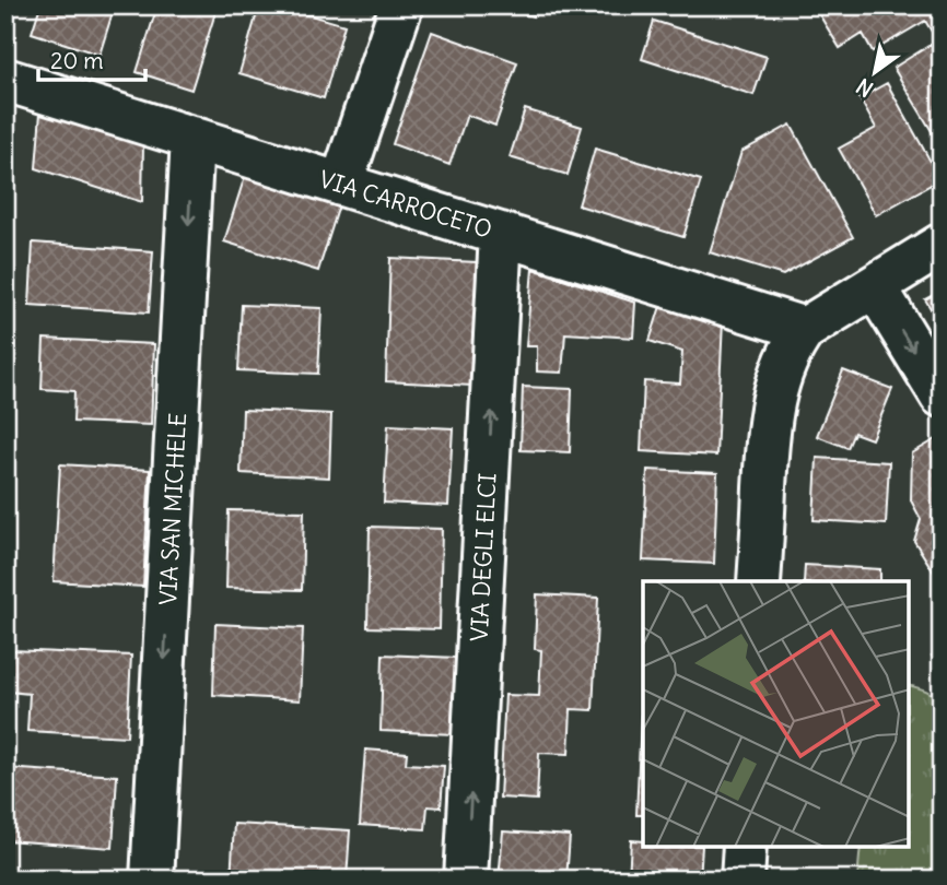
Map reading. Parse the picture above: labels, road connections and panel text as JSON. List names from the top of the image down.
{
  "streets": {
    "street": ["VIA CARROCETO", "VIA SAN MICHELE", "VIA DEGLI ELCI"]
  },
  "crossings": [
    ["VIA CARROCETO", "VIA SAN MICHELE"],
    ["VIA CARROCETO", "VIA DEGLI ELCI"]
  ],
  "one_way": ["VIA SAN MICHELE"],
  "scale_bar": "20 m",
  "north": "bottom left"
}
